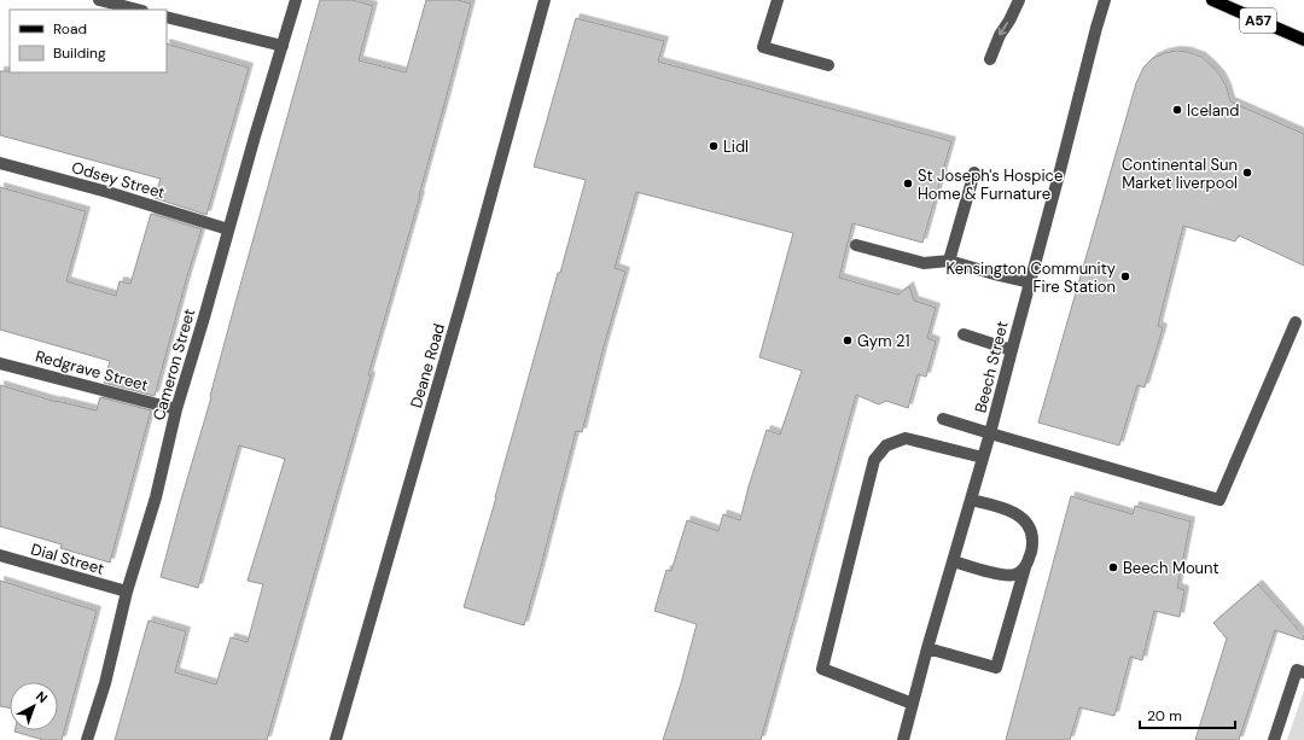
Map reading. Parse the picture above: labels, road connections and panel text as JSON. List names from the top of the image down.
{
  "streets": {
    "main road": ["A57"],
    "street": [
      "Odsey Street",
      "Cameron Street",
      "Deane Road",
      "Beech Street",
      "Redgrave Street",
      "Dial Street"
    ]
  },
  "crossings": [
    ["Odsey Street", "Cameron Street"],
    ["Cameron Street", "Redgrave Street"],
    ["Cameron Street", "Dial Street"]
  ],
  "places": [
    "Iceland",
    "Lidl",
    "Continental Sun Market liverpool",
    "St Joseph's Hospice Home & Furnature",
    "Kensington Community Fire Station",
    "Gym 21",
    "Beech Mount"
  ],
  "legend": ["Road", "Building"],
  "scale_bar": "20 m",
  "north": "top right"
}
